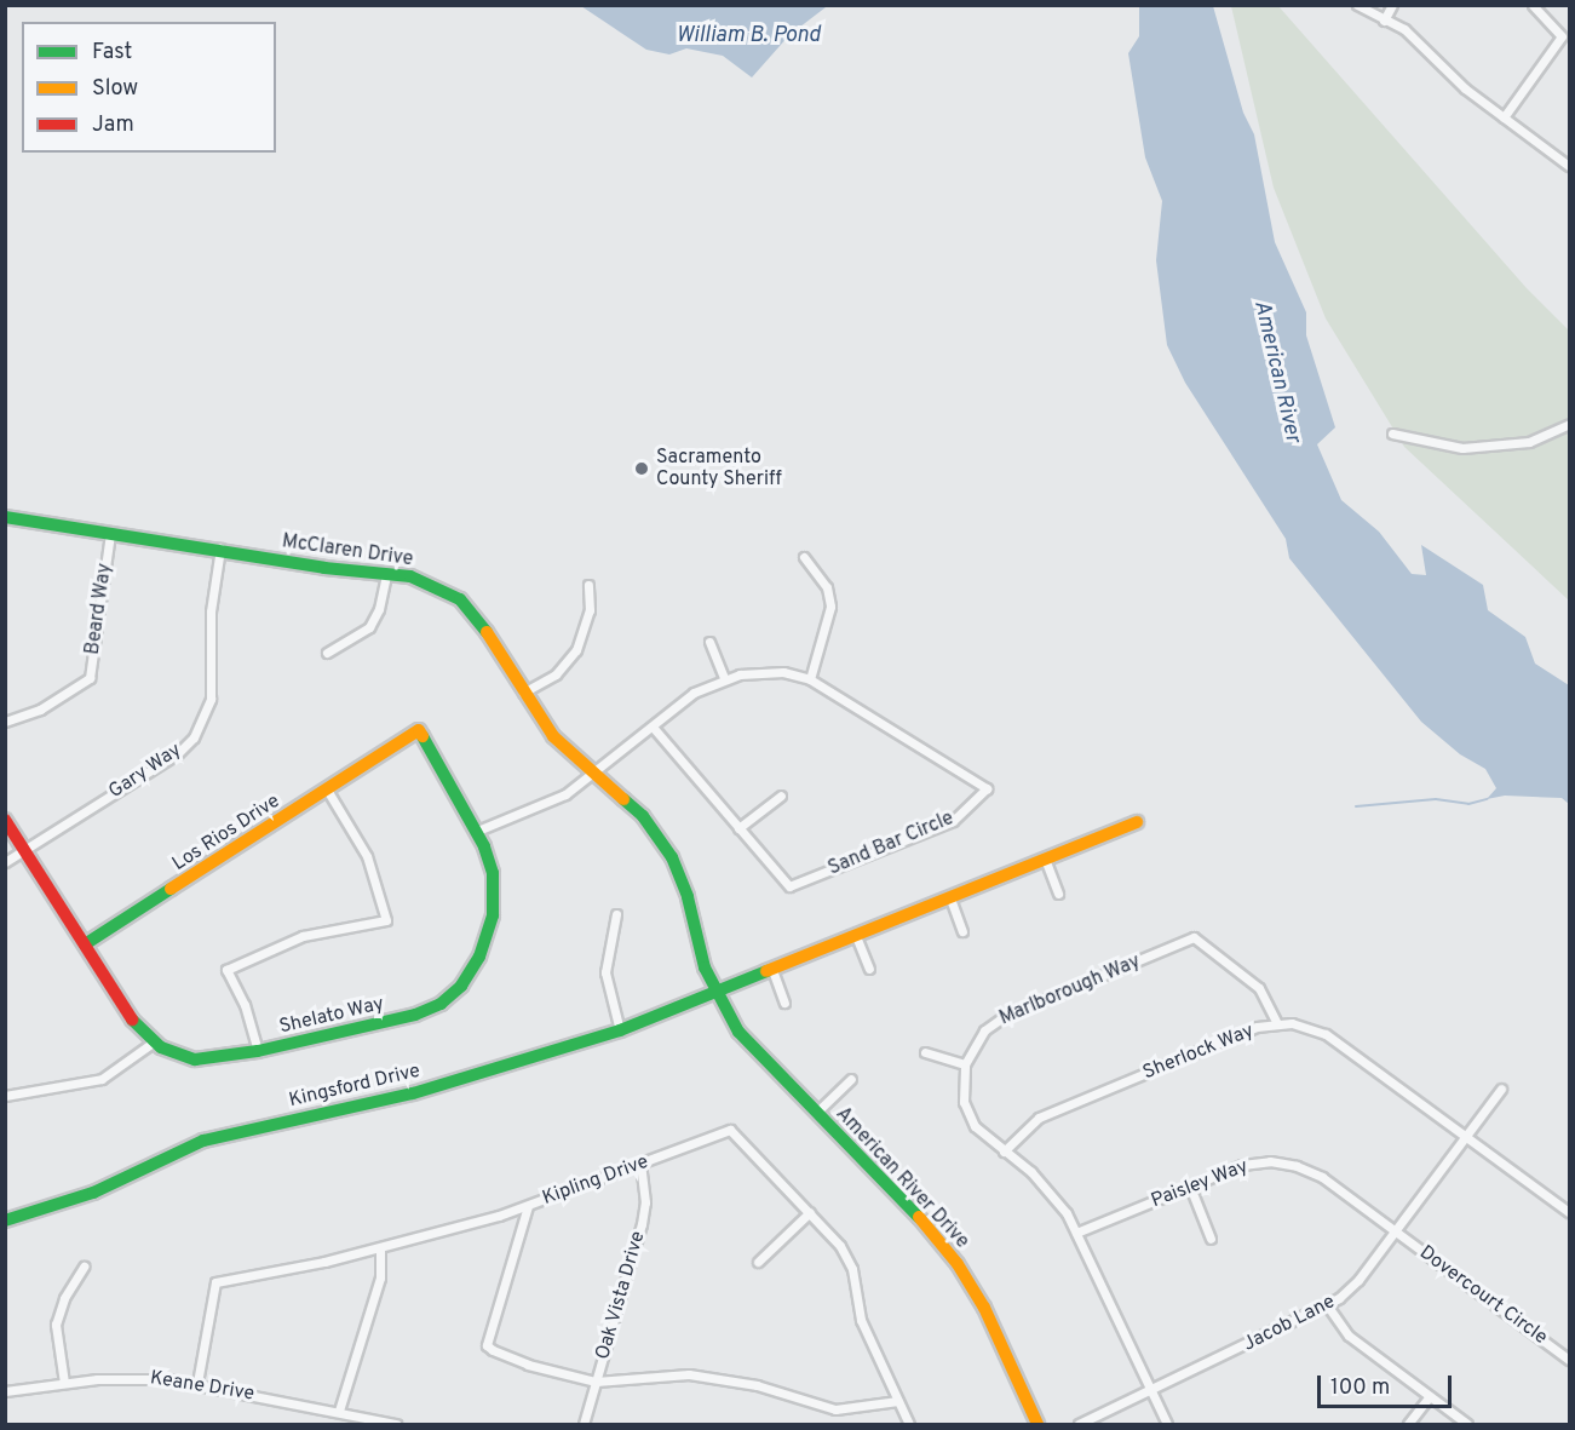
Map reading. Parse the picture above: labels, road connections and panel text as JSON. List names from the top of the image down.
{
  "streets": {
    "street": [
      "McClaren Drive",
      "Beard Way",
      "Gary Way",
      "Los Rios Drive",
      "Sand Bar Circle",
      "Marlborough Way",
      "Shelato Way",
      "Sherlock Way",
      "Kingsford Drive",
      "American River Drive",
      "Kipling Drive",
      "Paisley Way",
      "Oak Vista Drive",
      "Dovercourt Circle",
      "Jacob Lane",
      "Keane Drive"
    ]
  },
  "crossings": [
    ["McClaren Drive", "Beard Way"],
    ["McClaren Drive", "Gary Way"],
    ["McClaren Drive", "American River Drive"],
    ["Gary Way", "Shelato Way"],
    ["Los Rios Drive", "Shelato Way"],
    ["Marlborough Way", "Sherlock Way"],
    ["Sherlock Way", "Jacob Lane"],
    ["Kingsford Drive", "American River Drive"],
    ["Kipling Drive", "Oak Vista Drive"],
    ["Kipling Drive", "Keane Drive"],
    ["Paisley Way", "Dovercourt Circle"],
    ["Paisley Way", "Jacob Lane"],
    ["Dovercourt Circle", "Jacob Lane"]
  ],
  "water": ["William B. Pond", "American River"],
  "places": ["Sacramento County Sheriff"],
  "legend": ["Fast", "Slow", "Jam"],
  "scale_bar": "100 m"
}
